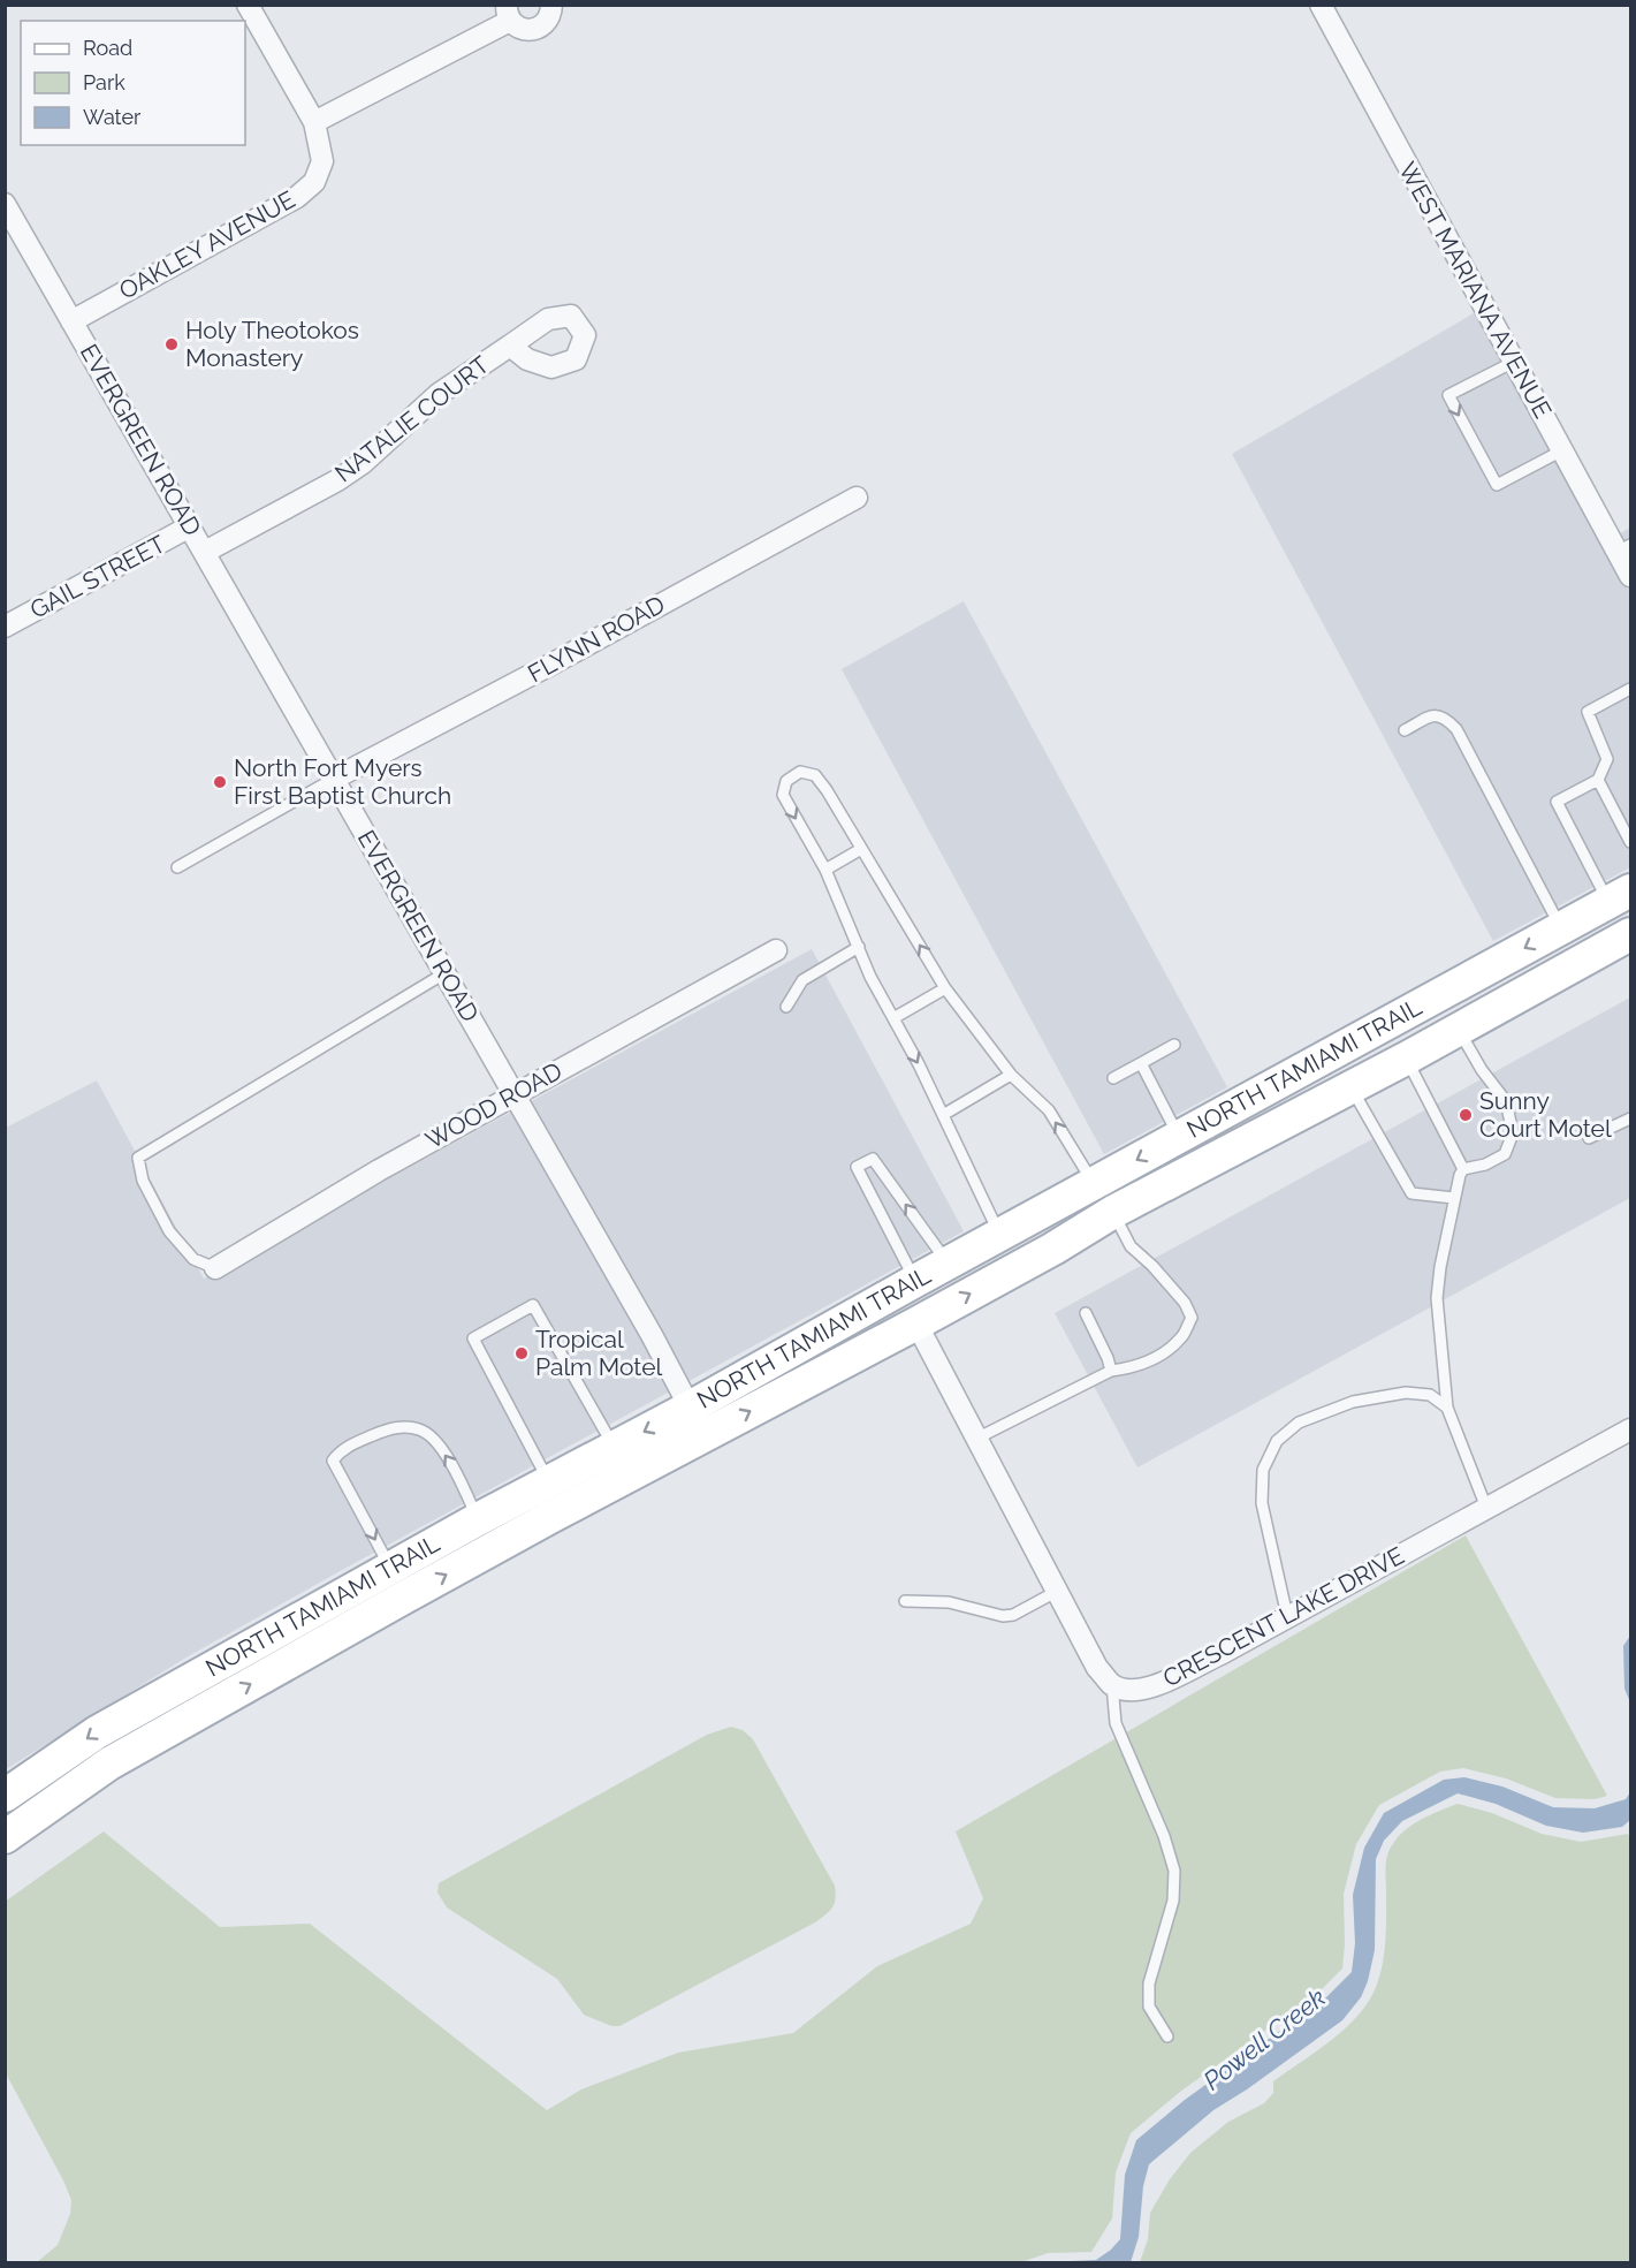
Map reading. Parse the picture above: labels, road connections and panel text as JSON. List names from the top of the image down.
{
  "streets": {
    "main road": ["NORTH TAMIAMI TRAIL"],
    "street": [
      "OAKLEY AVENUE",
      "WEST MARIANA AVENUE",
      "NATALIE COURT",
      "EVERGREEN ROAD",
      "GAIL STREET",
      "FLYNN ROAD",
      "WOOD ROAD",
      "CRESCENT LAKE DRIVE"
    ]
  },
  "crossings": [
    ["OAKLEY AVENUE", "EVERGREEN ROAD"],
    ["NATALIE COURT", "EVERGREEN ROAD"],
    ["EVERGREEN ROAD", "GAIL STREET"],
    ["EVERGREEN ROAD", "FLYNN ROAD"],
    ["EVERGREEN ROAD", "NORTH TAMIAMI TRAIL"],
    ["EVERGREEN ROAD", "WOOD ROAD"]
  ],
  "water": ["Powell Creek"],
  "places": [
    "Holy Theotokos Monastery",
    "North Fort Myers First Baptist Church",
    "Sunny Court Motel",
    "Tropical Palm Motel"
  ],
  "legend": ["Road", "Park", "Water"]
}
